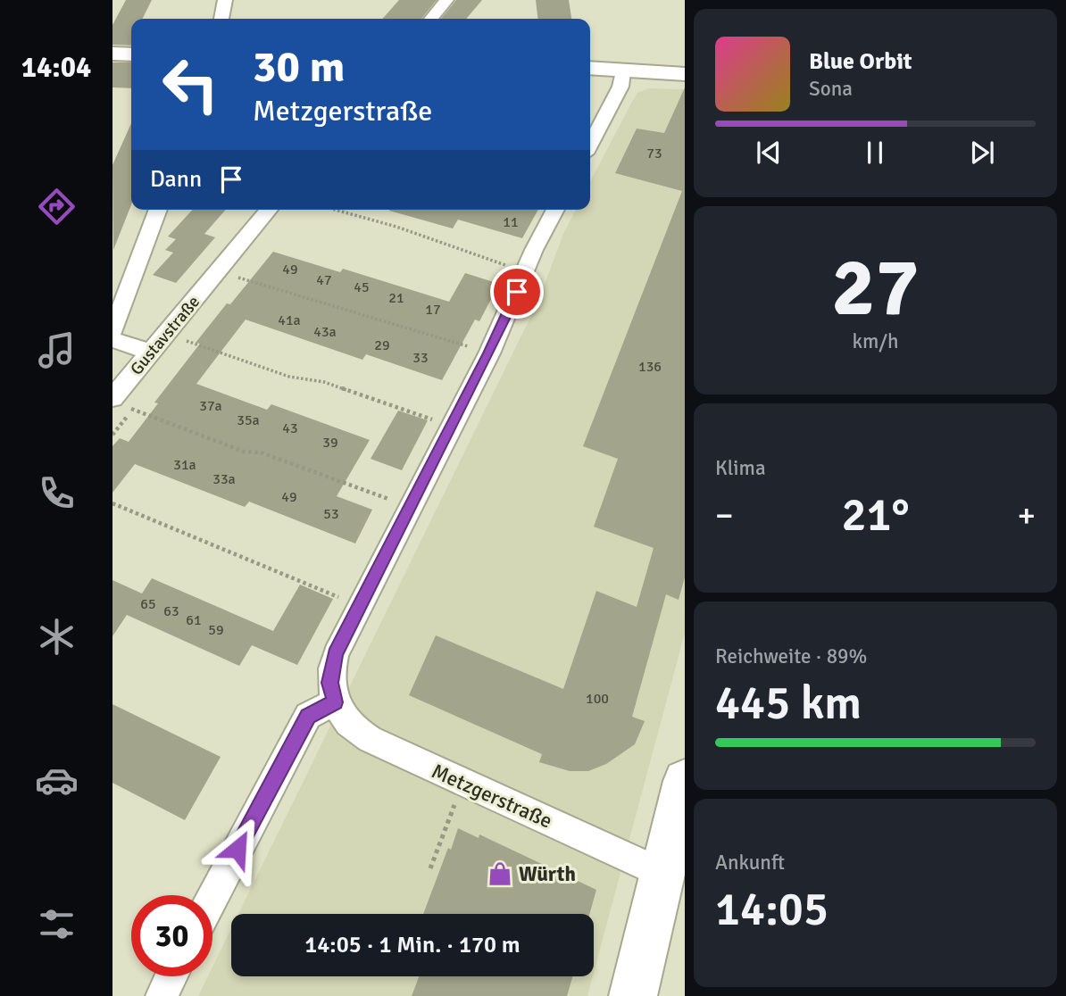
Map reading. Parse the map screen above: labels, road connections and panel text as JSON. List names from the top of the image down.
{
  "streets": {
    "street": ["Gustavstraße", "Metzgerstraße"]
  },
  "places": {
    "shop": ["Würth"]
  },
  "house_numbers": [
    "73",
    "11",
    "49",
    "47",
    "45",
    "21",
    "17",
    "41a",
    "43a",
    "29",
    "33",
    "136",
    "37a",
    "35a",
    "43",
    "39",
    "31a",
    "33a",
    "49",
    "53",
    "65",
    "63",
    "61",
    "59",
    "100"
  ],
  "page": {
    "tabs": "14:04",
    "turn": ["30 m", "Metzgerstraße"],
    "song": ["Blue Orbit", "Sona"],
    "then": "Dann",
    "tile": [
      ["27", "km/h"],
      "Klima",
      ["Reichweite · 89%", "445 km"],
      ["Ankunft", "14:05"]
    ],
    "heat": ["−", "21°", "+"],
    "limit": "30",
    "trip": "14:05 · 1 Min. · 170 m"
  }
}
